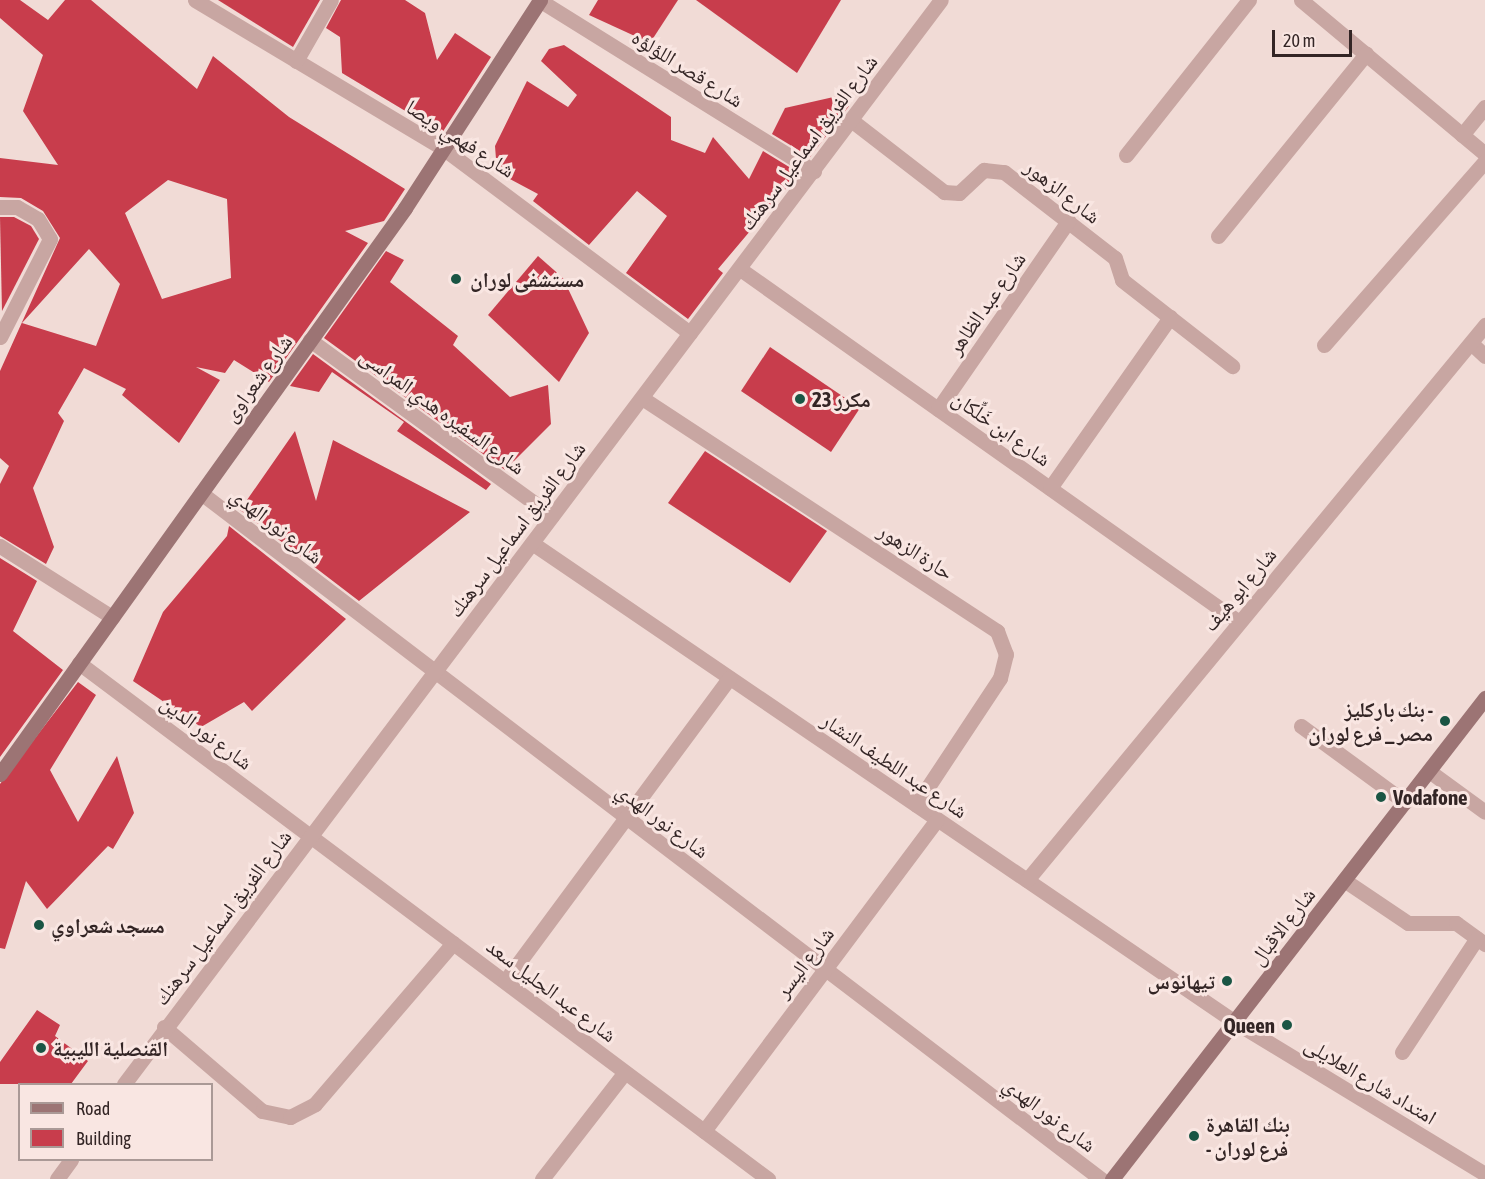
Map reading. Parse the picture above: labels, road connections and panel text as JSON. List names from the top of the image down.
{
  "streets": {
    "street": [
      "شارع قصر اللؤلؤه",
      "شارع فهمي ويصا",
      "شارع الفريق اسماعيل سرهنك",
      "شارع الزهور",
      "شارع عبد الظاهر",
      "شارع شعراوى",
      "شارع السفيره هدي المراسى",
      "شارع ابن خَلِّكان",
      "شارع نور الهدي",
      "حارة الزهور",
      "شارع ابو هيف",
      "شارع نور الدين",
      "شارع عبد اللطيف النشار",
      "شارع الاقبال",
      "شارع اليسر",
      "شارع عبد الجليل سعد",
      "امتداد شارع العلايلى"
    ]
  },
  "crossings": [
    ["شارع قصر اللؤلؤه", "شارع الفريق اسماعيل سرهنك"],
    ["شارع قصر اللؤلؤه", "شارع شعراوى"],
    ["شارع فهمي ويصا", "شارع الفريق اسماعيل سرهنك"],
    ["شارع فهمي ويصا", "شارع شعراوى"],
    ["شارع الفريق اسماعيل سرهنك", "شارع الزهور"],
    ["شارع الفريق اسماعيل سرهنك", "شارع السفيره هدي المراسى"],
    ["شارع الفريق اسماعيل سرهنك", "شارع ابن خَلِّكان"],
    ["شارع الفريق اسماعيل سرهنك", "شارع نور الهدي"],
    ["شارع الفريق اسماعيل سرهنك", "حارة الزهور"],
    ["شارع الفريق اسماعيل سرهنك", "شارع نور الدين"],
    ["شارع الفريق اسماعيل سرهنك", "شارع عبد اللطيف النشار"],
    ["شارع الفريق اسماعيل سرهنك", "شارع عبد الجليل سعد"],
    ["شارع الزهور", "شارع عبد الظاهر"],
    ["شارع عبد الظاهر", "شارع ابن خَلِّكان"],
    ["شارع شعراوى", "شارع السفيره هدي المراسى"],
    ["شارع شعراوى", "شارع نور الهدي"],
    ["شارع شعراوى", "شارع نور الدين"],
    ["شارع ابن خَلِّكان", "شارع ابو هيف"],
    ["شارع نور الهدي", "شارع اليسر"],
    ["حارة الزهور", "شارع عبد اللطيف النشار"],
    ["شارع ابو هيف", "شارع عبد اللطيف النشار"],
    ["شارع نور الدين", "شارع عبد الجليل سعد"],
    ["شارع عبد اللطيف النشار", "شارع الاقبال"],
    ["شارع عبد اللطيف النشار", "شارع اليسر"],
    ["شارع عبد اللطيف النشار", "امتداد شارع العلايلى"],
    ["شارع الاقبال", "امتداد شارع العلايلى"],
    ["شارع اليسر", "شارع عبد الجليل سعد"]
  ],
  "places": [
    "مستشفى لوران",
    "23 مكرر",
    "بنك باركليز - مصر _ فرع لوران",
    "Vodafone",
    "مسجد شعراوي",
    "تيهانوس",
    "Queen",
    "القنصلية الليبية",
    "بنك القاهرة - فرع لوران"
  ],
  "legend": ["Road", "Building"],
  "scale_bar": "20 m"
}
